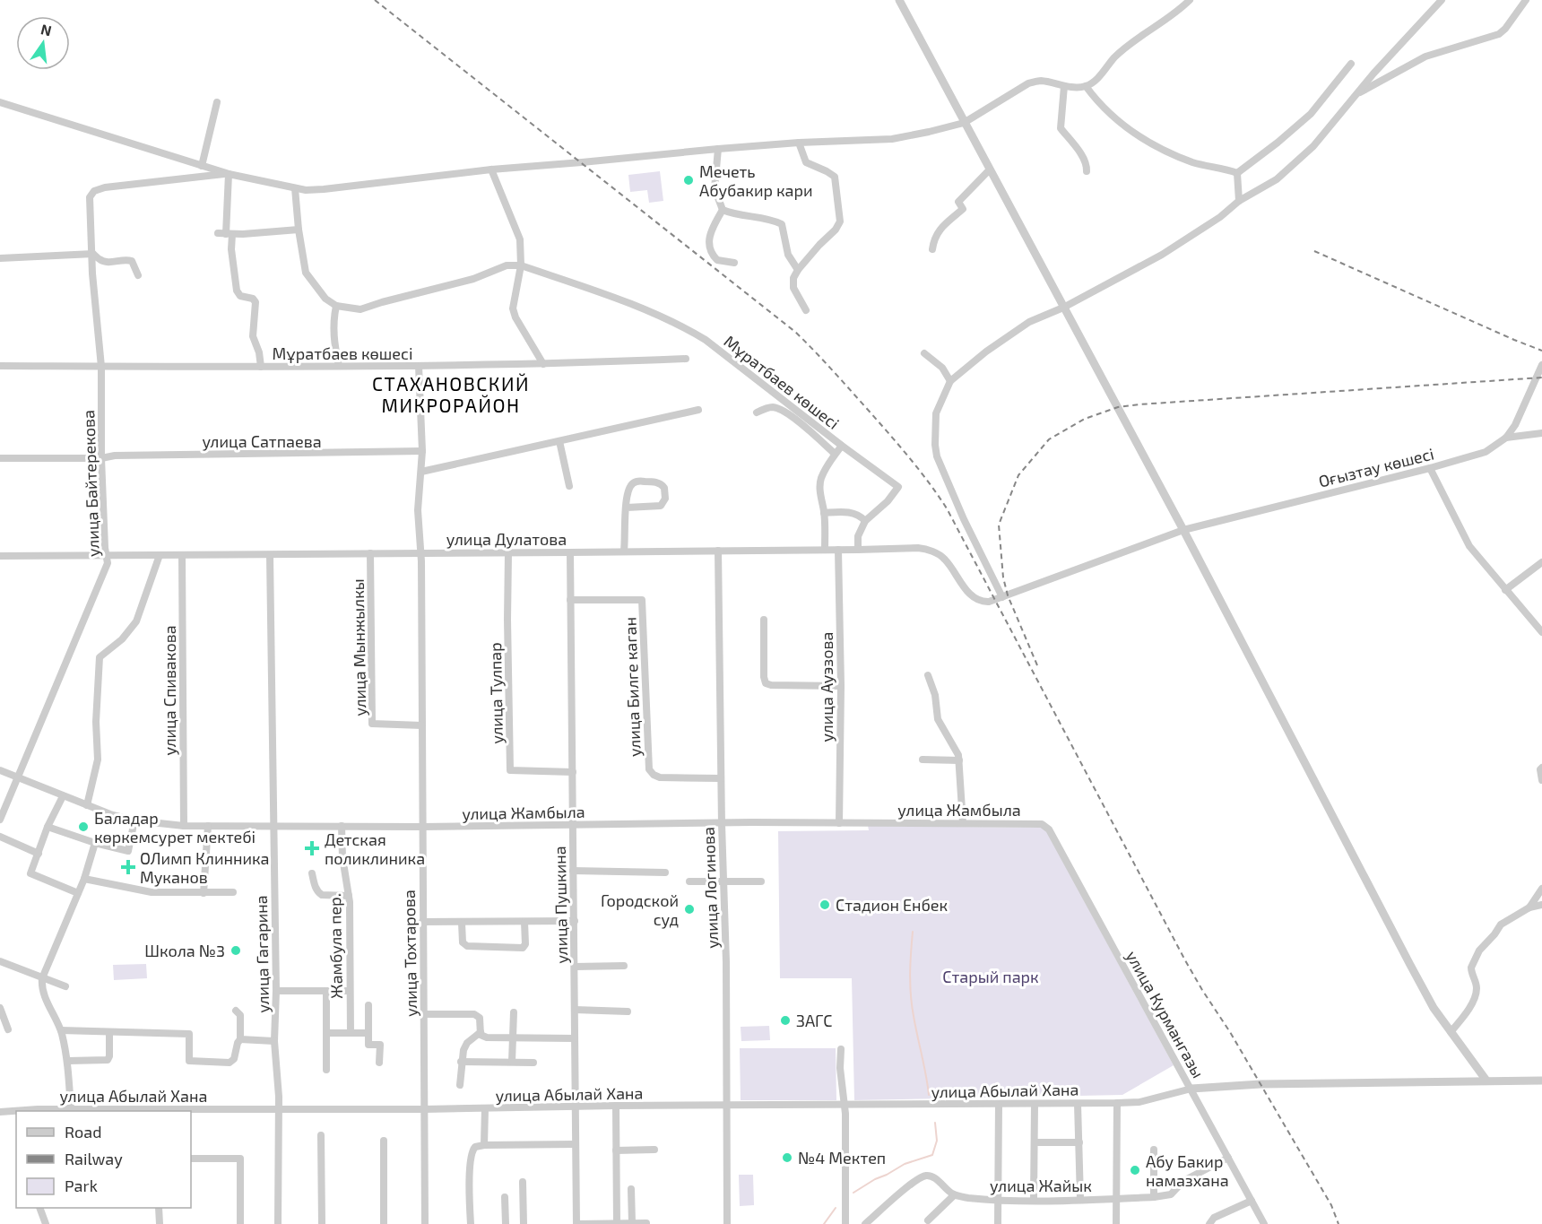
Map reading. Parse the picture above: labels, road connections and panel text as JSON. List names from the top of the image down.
{
  "streets": {
    "street": [
      "Мұратбаев көшесі",
      "улица Сатпаева",
      "Оғызтау көшесі",
      "улица Байтерекова",
      "улица Дулатова",
      "улица Мынжылкы",
      "улица Билге каган",
      "улица Ауэзова",
      "улица Спивакова",
      "улица Тулпар",
      "улица Жамбыла",
      "улица Логинова",
      "улица Пушкина",
      "Жамбула пер.",
      "улица Тохтарова",
      "улица Гагарина",
      "улица Курмангазы",
      "улица Абылай Хана",
      "улица Жайык"
    ]
  },
  "crossings": [
    ["Мұратбаев көшесі", "улица Байтерекова"],
    ["улица Сатпаева", "улица Байтерекова"],
    ["Оғызтау көшесі", "улица Дулатова"],
    ["улица Байтерекова", "улица Дулатова"],
    ["улица Байтерекова", "улица Жамбыла"],
    ["улица Дулатова", "улица Мынжылкы"],
    ["улица Дулатова", "улица Ауэзова"],
    ["улица Дулатова", "улица Спивакова"],
    ["улица Дулатова", "улица Тулпар"],
    ["улица Дулатова", "улица Логинова"],
    ["улица Дулатова", "улица Пушкина"],
    ["улица Дулатова", "улица Тохтарова"],
    ["улица Дулатова", "улица Гагарина"],
    ["улица Мынжылкы", "улица Тохтарова"],
    ["улица Билге каган", "улица Логинова"],
    ["улица Билге каган", "улица Пушкина"],
    ["улица Ауэзова", "улица Жамбыла"],
    ["улица Спивакова", "улица Жамбыла"],
    ["улица Тулпар", "улица Пушкина"],
    ["улица Жамбыла", "улица Логинова"],
    ["улица Жамбыла", "улица Пушкина"],
    ["улица Жамбыла", "Жамбула пер."],
    ["улица Жамбыла", "улица Тохтарова"],
    ["улица Жамбыла", "улица Гагарина"],
    ["улица Жамбыла", "улица Курмангазы"],
    ["улица Логинова", "улица Абылай Хана"],
    ["улица Пушкина", "улица Абылай Хана"],
    ["улица Тохтарова", "улица Абылай Хана"],
    ["улица Гагарина", "улица Абылай Хана"],
    ["улица Курмангазы", "улица Абылай Хана"],
    ["улица Курмангазы", "улица Жайык"]
  ],
  "districts": ["СТАХАНОВСКИЙ МИКРОРАЙОН"],
  "parks": ["Старый парк"],
  "places": {
    "other": [
      "Мечеть Абубакир кари",
      "Баладар көркемсурет мектебі",
      "Стадион Енбек",
      "Городской суд",
      "Школа №3",
      "ЗАГС",
      "№4 Мектеп",
      "Абу Бакир намазхана"
    ],
    "health": ["Детская поликлиника", "ОЛимп Клинника Муканов"]
  },
  "legend": ["Road", "Railway", "Park"],
  "north": "top"
}
